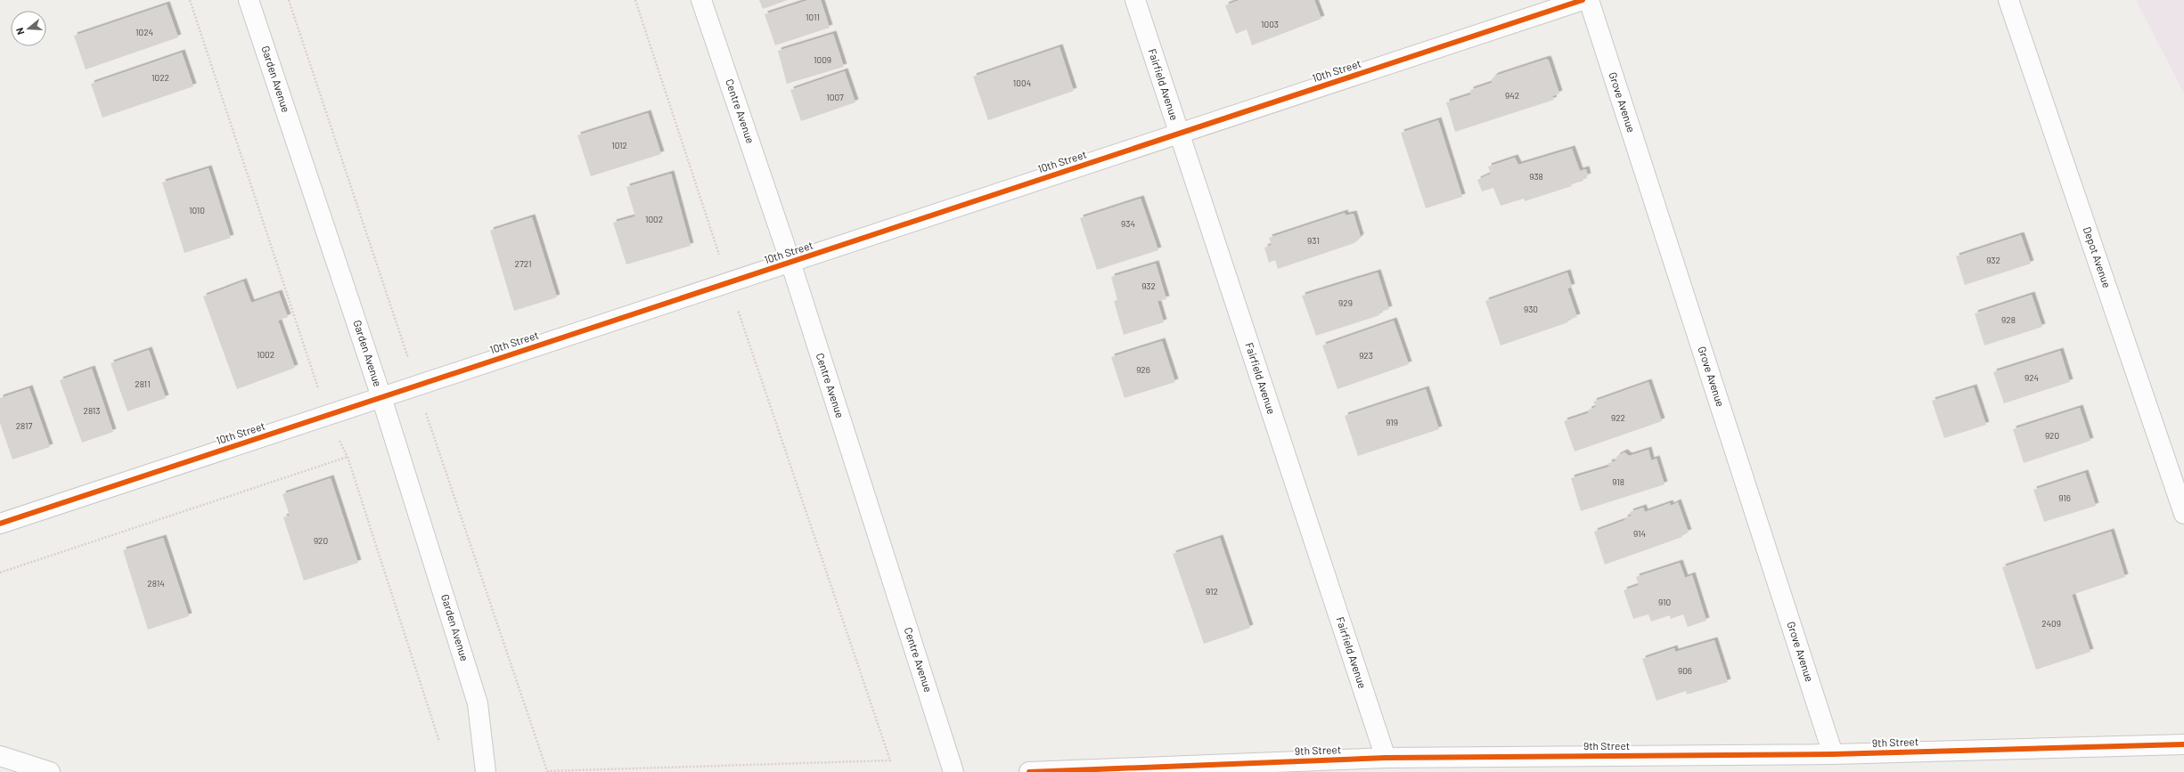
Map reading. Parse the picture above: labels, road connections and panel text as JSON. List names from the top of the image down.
{
  "streets": {
    "street": [
      "10th Street",
      "Garden Avenue",
      "Fairfield Avenue",
      "Grove Avenue",
      "Centre Avenue",
      "Depot Avenue",
      "9th Street"
    ]
  },
  "crossings": [
    ["10th Street", "Garden Avenue"],
    ["10th Street", "Fairfield Avenue"],
    ["10th Street", "Centre Avenue"],
    ["Fairfield Avenue", "9th Street"],
    ["Grove Avenue", "9th Street"]
  ],
  "house_numbers": [
    "1011",
    "1003",
    "1024",
    "1009",
    "1022",
    "1004",
    "942",
    "1007",
    "1012",
    "938",
    "1010",
    "1002",
    "934",
    "931",
    "932",
    "2721",
    "932",
    "929",
    "930",
    "928",
    "1002",
    "923",
    "926",
    "924",
    "2811",
    "2813",
    "922",
    "919",
    "2817",
    "920",
    "918",
    "916",
    "914",
    "920",
    "2814",
    "912",
    "910",
    "2409",
    "906"
  ],
  "north": "left"
}
